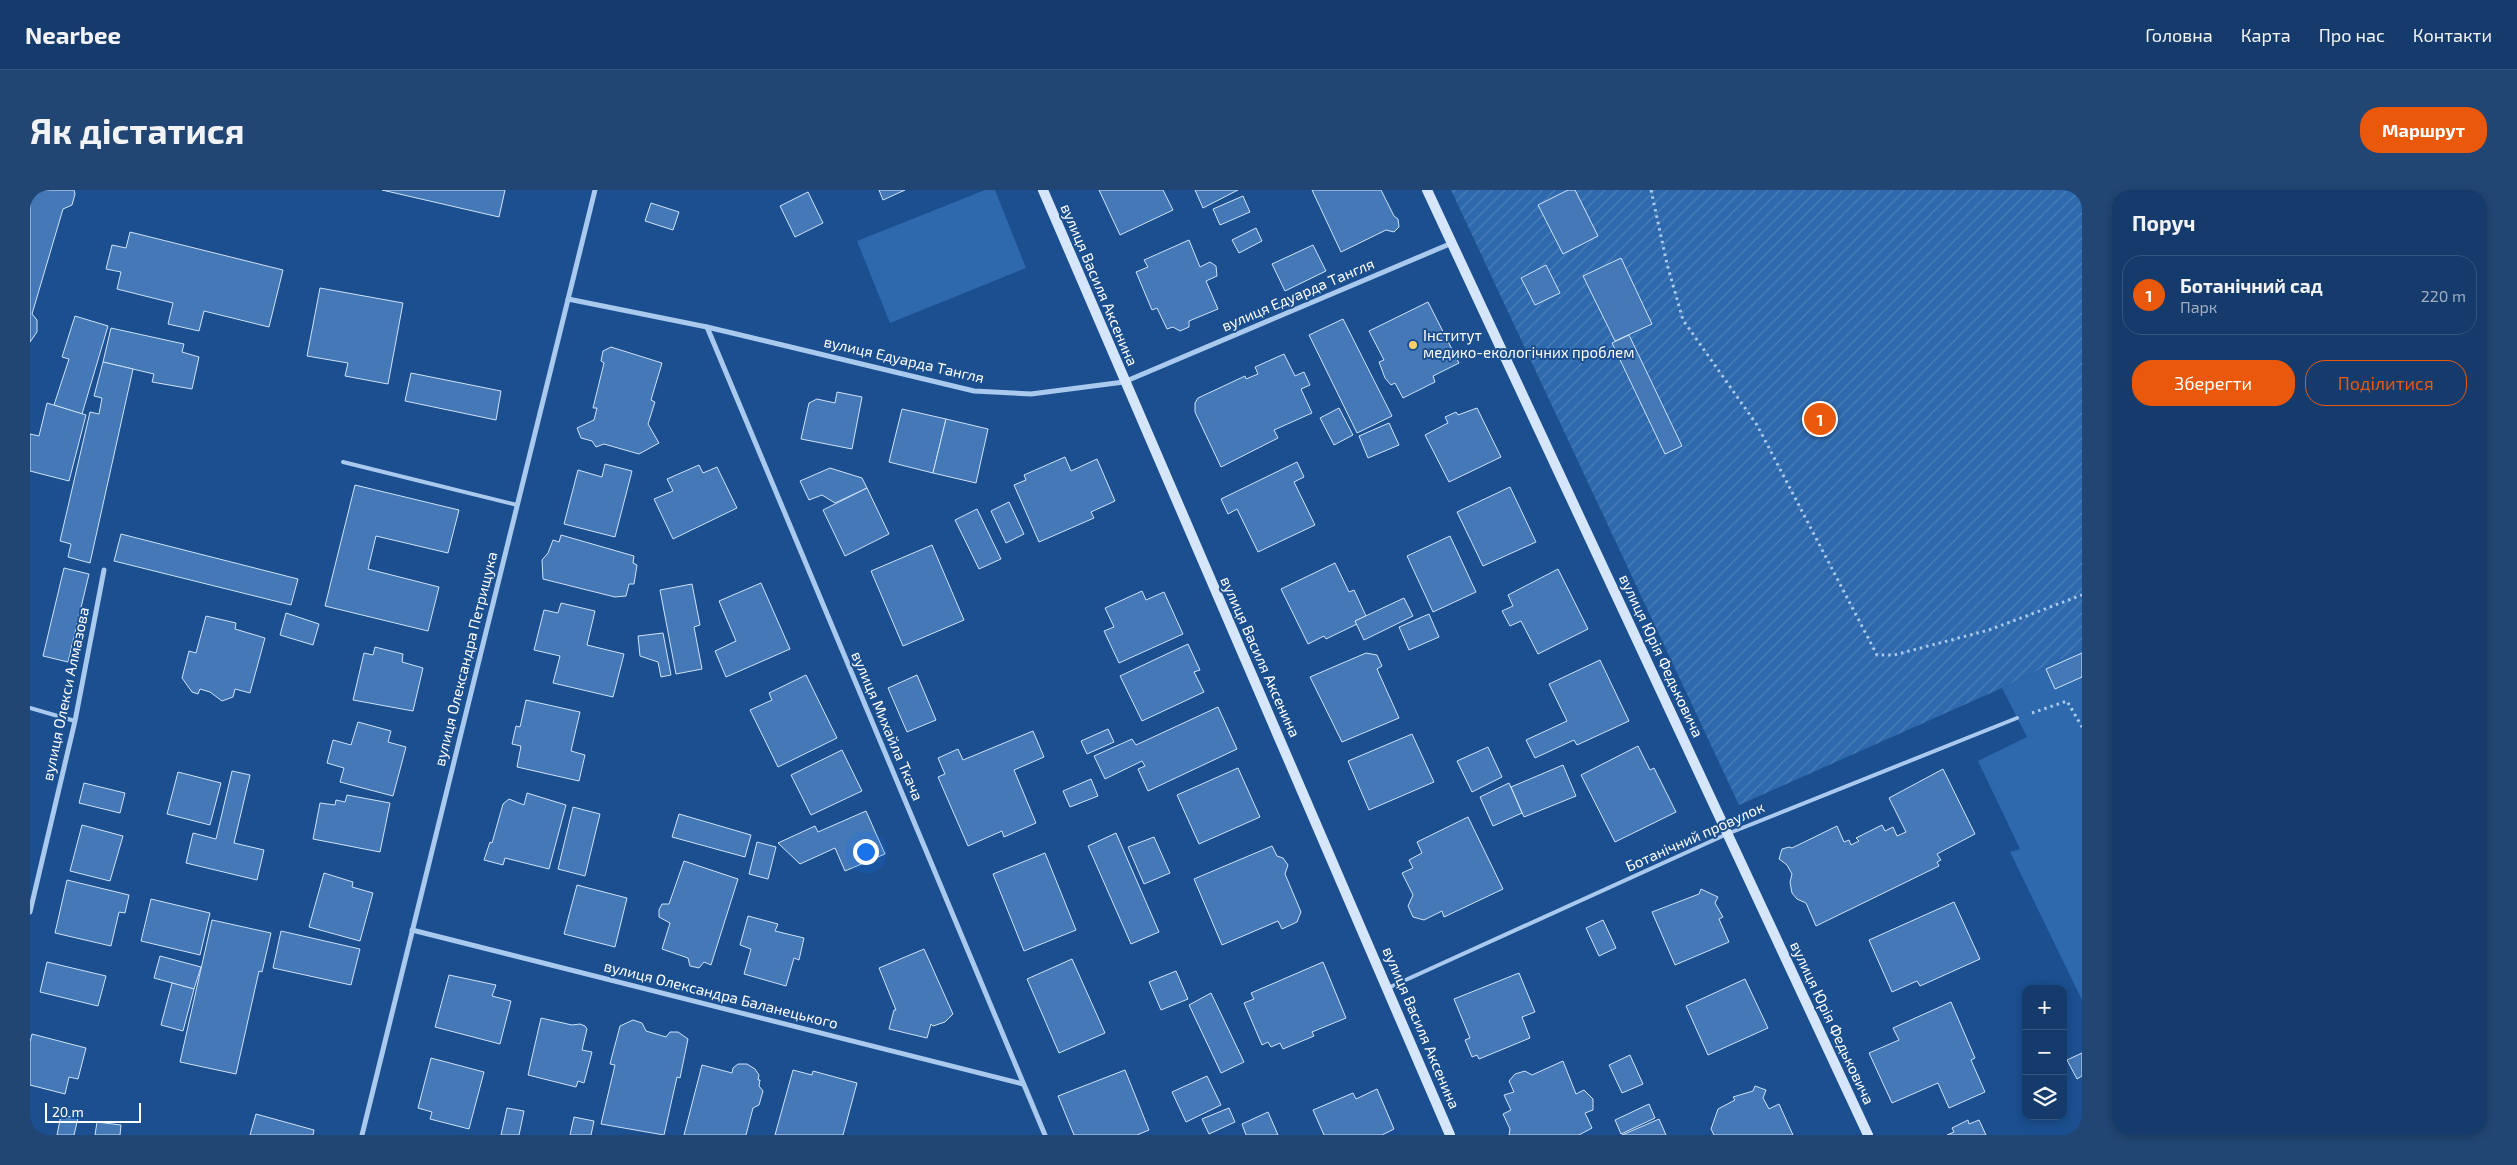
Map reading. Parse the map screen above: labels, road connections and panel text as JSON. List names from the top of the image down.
{
  "streets": {
    "street": [
      "вулиця Василя Аксенина",
      "вулиця Едуарда Тангля",
      "вулиця Юрія Федьковича",
      "вулиця Олександра Петрищука",
      "вулиця Олекси Алмазова",
      "вулиця Михайла Ткача",
      "вулиця Олександра Баланецького"
    ],
    "lane": ["Ботанічний провулок"]
  },
  "crossings": [
    ["вулиця Василя Аксенина", "вулиця Едуарда Тангля"],
    ["вулиця Василя Аксенина", "Ботанічний провулок"],
    ["вулиця Едуарда Тангля", "вулиця Юрія Федьковича"],
    ["вулиця Едуарда Тангля", "вулиця Олександра Петрищука"],
    ["вулиця Едуарда Тангля", "вулиця Михайла Ткача"],
    ["вулиця Юрія Федьковича", "Ботанічний провулок"],
    ["вулиця Олександра Петрищука", "вулиця Олександра Баланецького"],
    ["вулиця Михайла Ткача", "вулиця Олександра Баланецького"]
  ],
  "places": ["Інститут медико-екологічних проблем"],
  "scale_bar": "20 m",
  "page": {
    "header": "Nearbee",
    "nav": [
      "Головна",
      "Карта",
      "Про нас",
      "Контакти"
    ],
    "buttons": [
      "Маршрут",
      ["Зберегти", "Поділитися"]
    ],
    "title": "Як дістатися",
    "heading": "Поруч",
    "list": [
      {
        "mark": "1",
        "name": "Ботанічний сад",
        "note": "Парк",
        "value": "220 m"
      }
    ],
    "pins": "1",
    "map_buttons": ["+", "−"],
    "scale": "20 m"
  }
}
